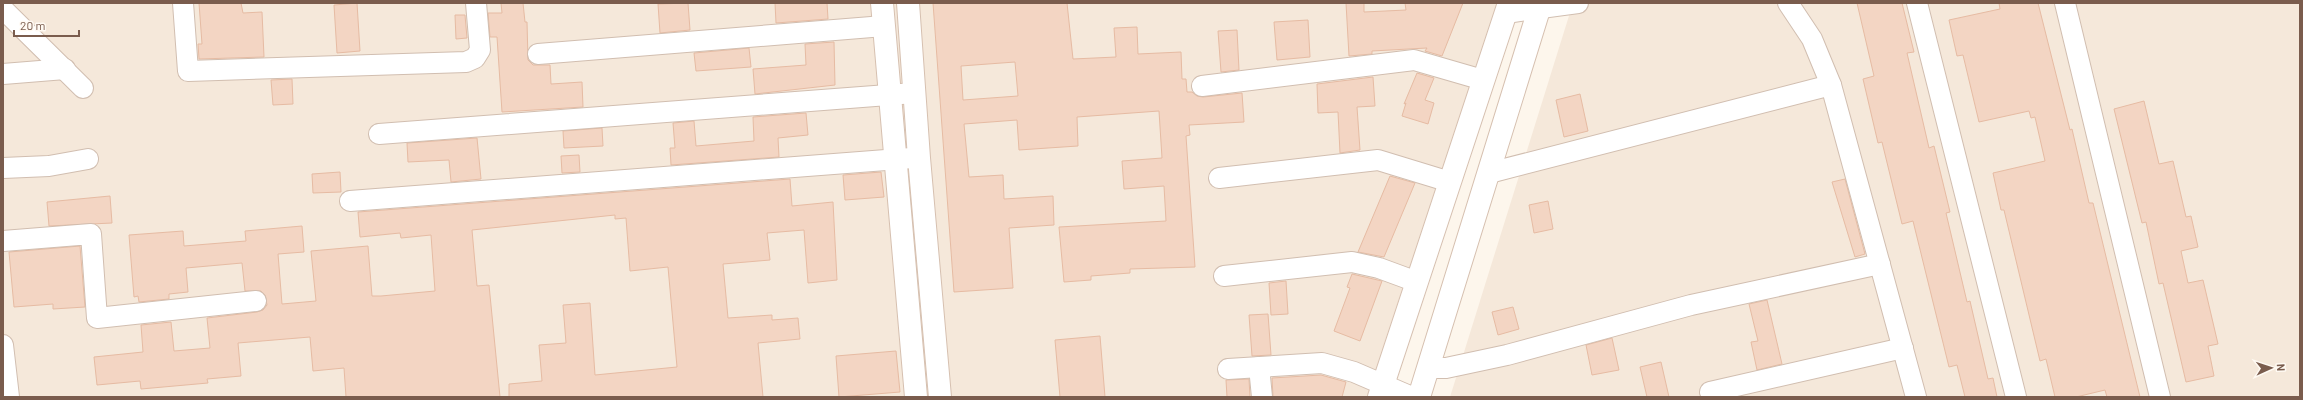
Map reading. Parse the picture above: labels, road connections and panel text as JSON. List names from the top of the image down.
{
  "scale_bar": "20 m",
  "north": "right"
}
